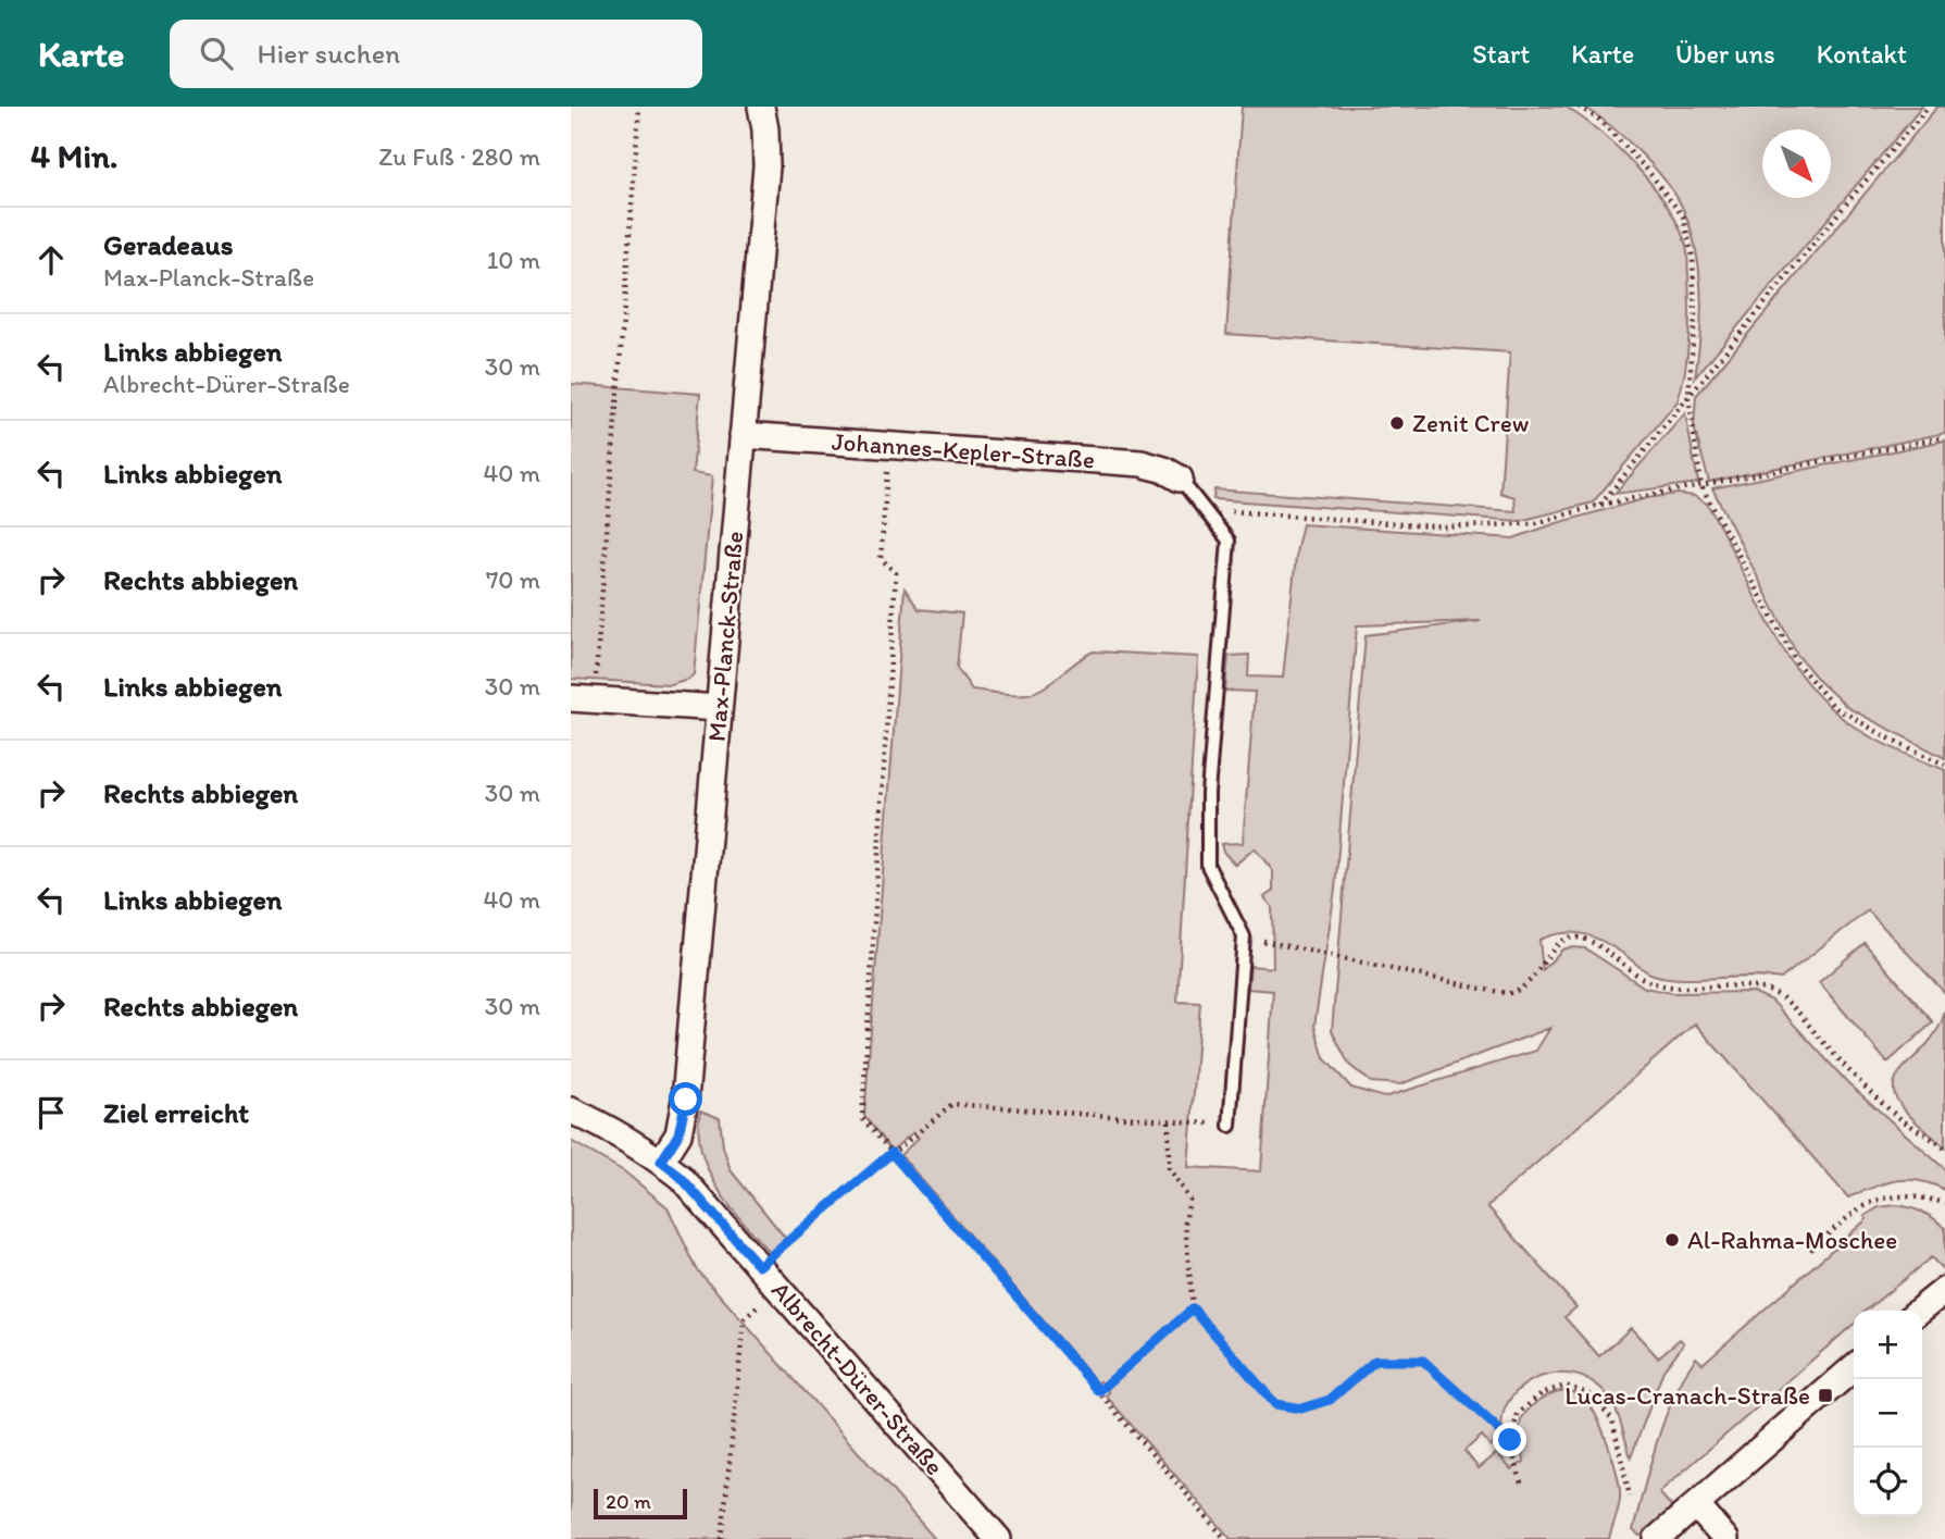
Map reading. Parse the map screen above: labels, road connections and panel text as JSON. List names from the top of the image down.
{
  "streets": {
    "street": ["Johannes-Kepler-Straße", "Max-Planck-Straße", "Albrecht-Dürer-Straße"]
  },
  "crossings": [
    ["Johannes-Kepler-Straße", "Max-Planck-Straße"],
    ["Max-Planck-Straße", "Albrecht-Dürer-Straße"]
  ],
  "places": {
    "other": ["Zenit Crew", "Al-Rahma-Moschee"],
    "transit": ["Lucas-Cranach-Straße"]
  },
  "scale_bar": "20 m",
  "north": "bottom right",
  "page": {
    "header": "Karte",
    "search": "Hier suchen",
    "nav": [
      "Start",
      "Karte",
      "Über uns",
      "Kontakt"
    ],
    "heading": ["4 Min.", "Zu Fuß · 280 m"],
    "list": [
      ["Geradeaus", "Max-Planck-Straße", "10 m"],
      ["Links abbiegen", "Albrecht-Dürer-Straße", "30 m"],
      ["Links abbiegen", "40 m"],
      ["Rechts abbiegen", "70 m"],
      ["Links abbiegen", "30 m"],
      ["Rechts abbiegen", "30 m"],
      ["Links abbiegen", "40 m"],
      ["Rechts abbiegen", "30 m"],
      "Ziel erreicht"
    ],
    "map_buttons": ["+", "−"],
    "scale": "20 m"
  }
}
